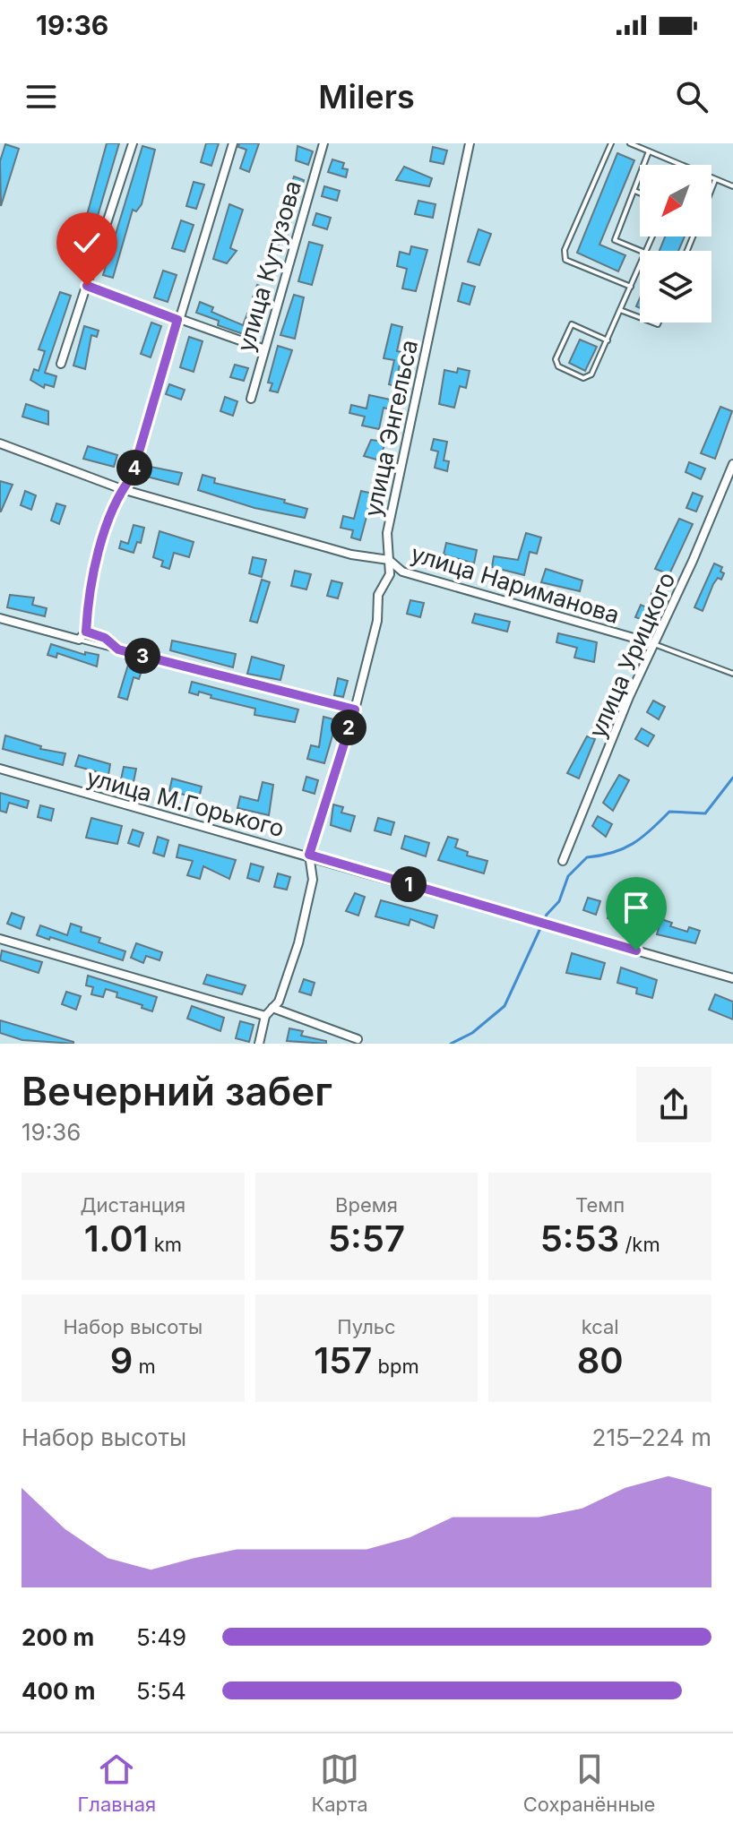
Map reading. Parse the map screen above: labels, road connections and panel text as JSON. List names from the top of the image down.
{
  "streets": {
    "street": [
      "улица Кутузова",
      "улица Энгельса",
      "улица Нариманова",
      "улица Урицкого",
      "улица М.Горького"
    ]
  },
  "crossings": [
    ["улица Энгельса", "улица Нариманова"],
    ["улица Энгельса", "улица М.Горького"],
    ["улица Нариманова", "улица Урицкого"]
  ],
  "north": "bottom left",
  "page": {
    "status": "19:36",
    "header": "Milers",
    "pins": [
      "4",
      "3",
      "2",
      "1"
    ],
    "heading": ["Вечерний забег", "19:36"],
    "stats": [
      ["Дистанция", "1.01 km"],
      ["Время", "5:57"],
      ["Темп", "5:53 /km"],
      ["Набор высоты", "9 m"],
      ["Пульс", "157 bpm"],
      ["kcal", "80"]
    ],
    "chart": ["Набор высоты", "215–224 m"],
    "list": [
      {
        "name": "200 m",
        "note": "5:49"
      },
      {
        "name": "400 m",
        "note": "5:54"
      }
    ],
    "tabs": ["Главная", "Карта", "Сохранённые"]
  }
}
